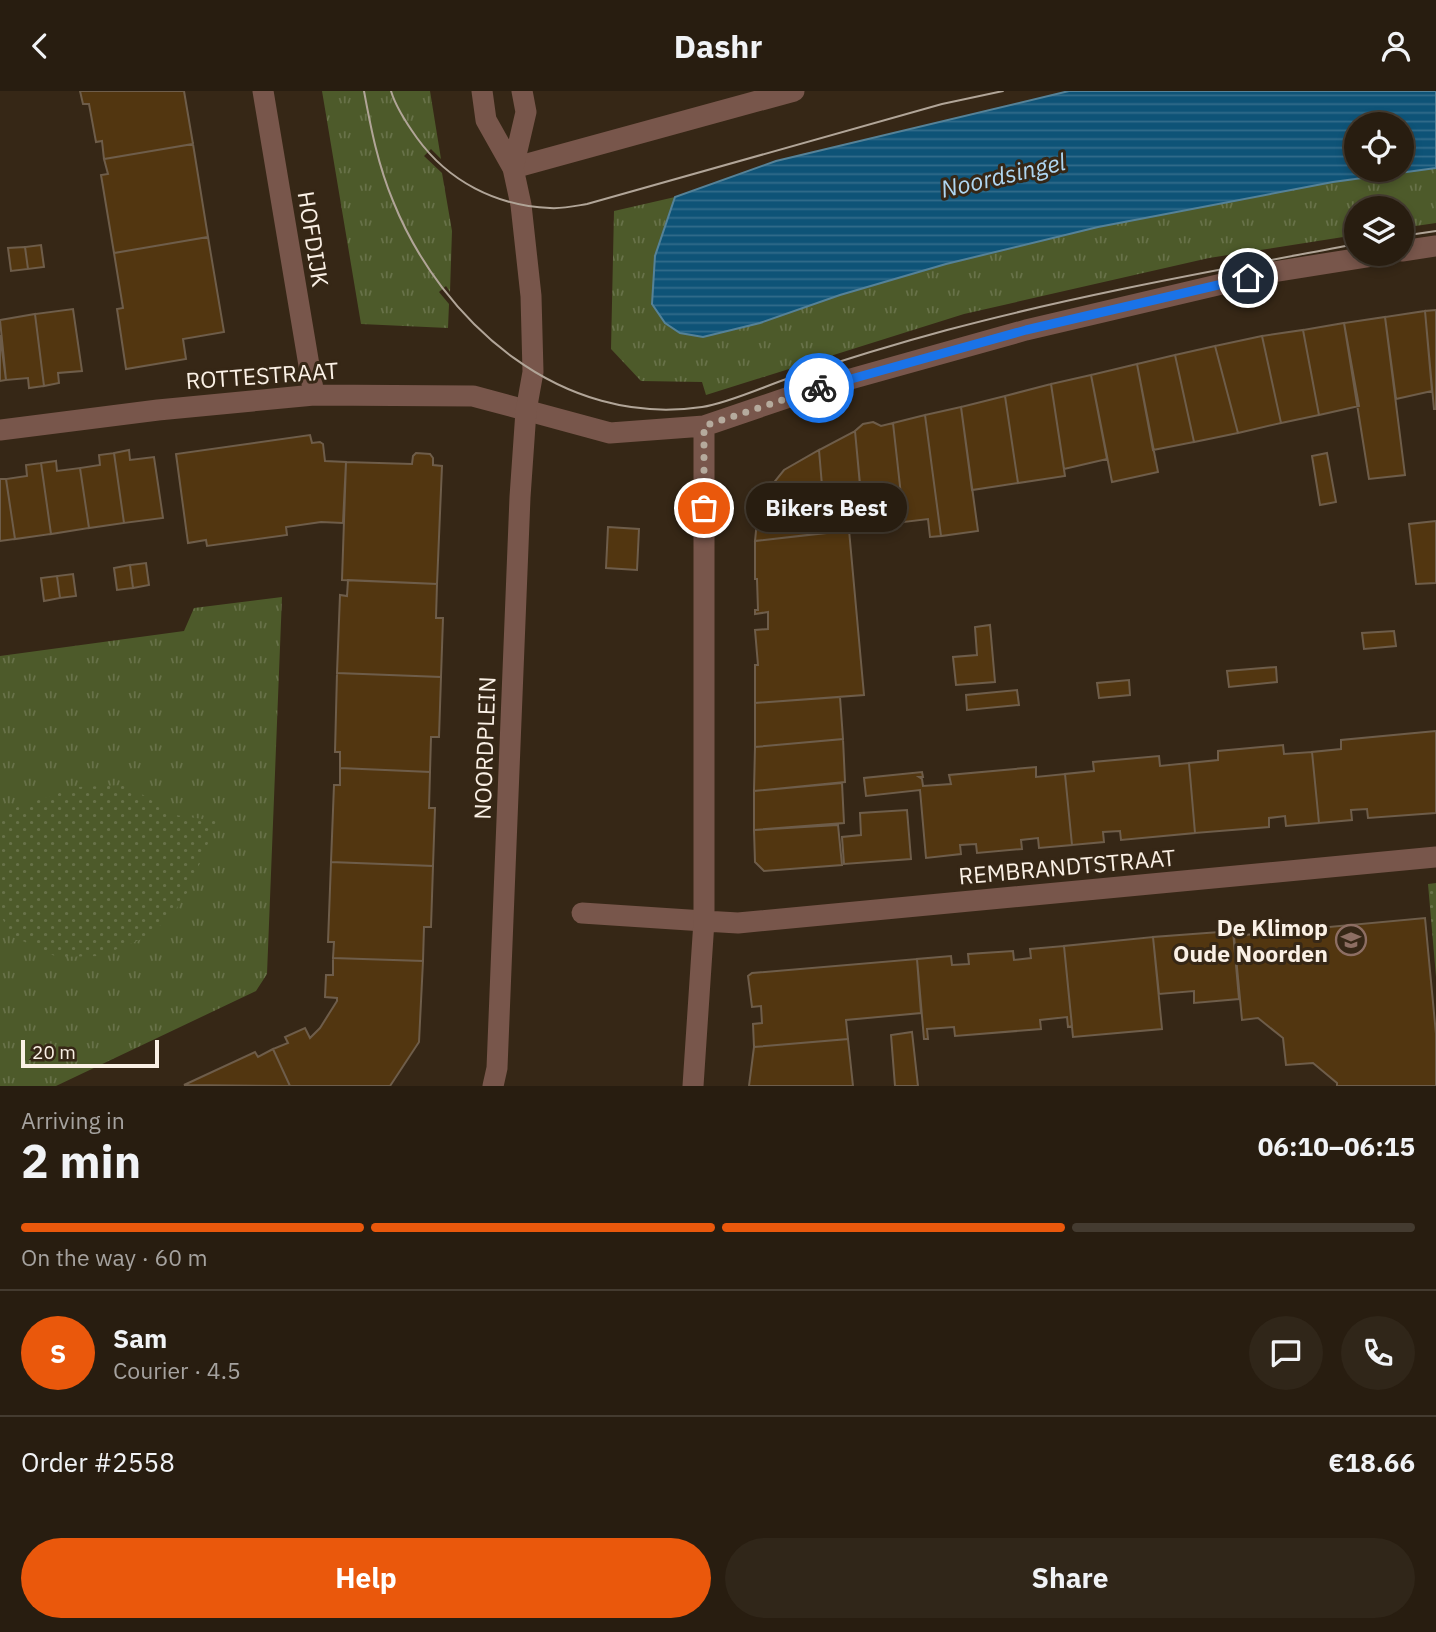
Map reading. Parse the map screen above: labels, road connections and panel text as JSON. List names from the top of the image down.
{
  "streets": {
    "street": [
      "HOFDIJK",
      "ROTTESTRAAT",
      "NOORDPLEIN",
      "REMBRANDTSTRAAT"
    ]
  },
  "crossings": [
    ["HOFDIJK", "ROTTESTRAAT"],
    ["ROTTESTRAAT", "NOORDPLEIN"]
  ],
  "water": ["Noordsingel"],
  "places": {
    "other": ["Bikers Best"],
    "school or university": ["De Klimop Oude Noorden"]
  },
  "scale_bar": "20 m",
  "page": {
    "header": "Dashr",
    "bubble": "Bikers Best",
    "scale": "20 m",
    "heading": ["2 min", "Arriving in", "06:10–06:15"],
    "panel": [
      "Sam",
      "Courier · 4.5",
      "Order #2558",
      "€18.66"
    ],
    "bar": "On the way · 60 m",
    "round": "S",
    "buttons": ["Help", "Share"]
  }
}
